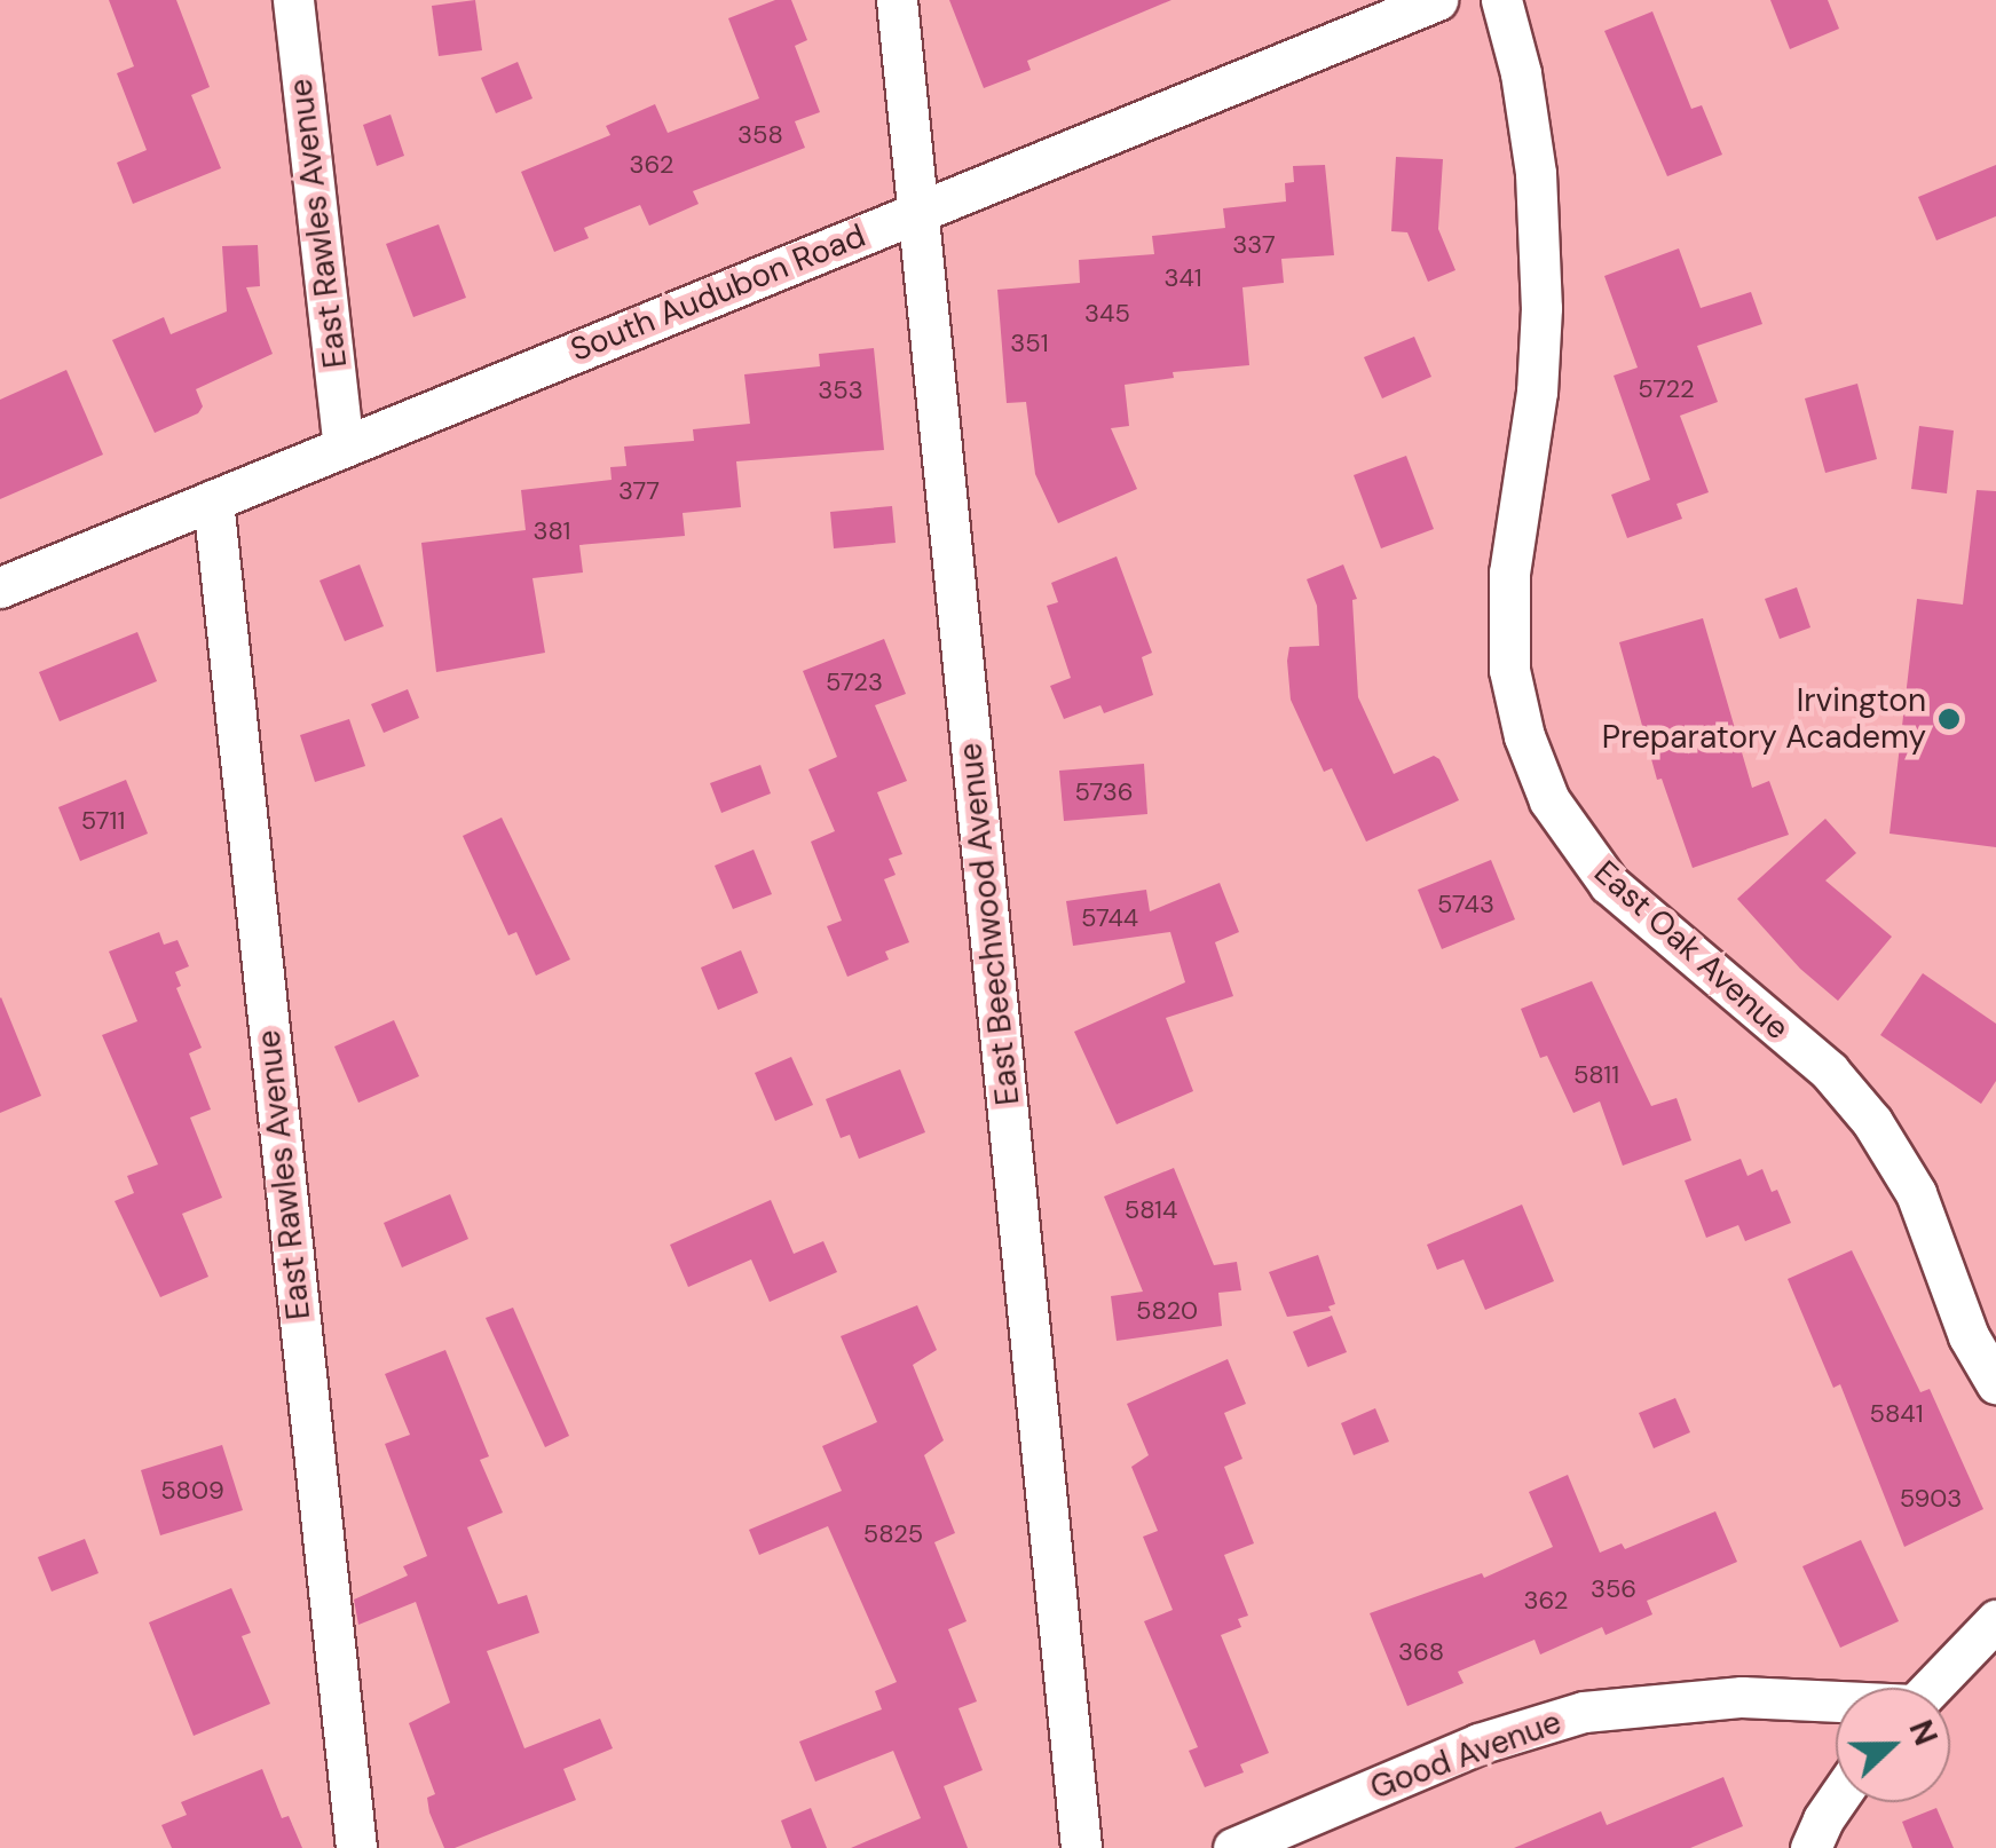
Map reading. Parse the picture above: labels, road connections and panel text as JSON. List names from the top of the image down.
{
  "streets": {
    "street": [
      "East Rawles Avenue",
      "South Audubon Road",
      "East Beechwood Avenue",
      "East Oak Avenue",
      "Good Avenue"
    ]
  },
  "crossings": [
    ["East Rawles Avenue", "South Audubon Road"],
    ["South Audubon Road", "East Beechwood Avenue"]
  ],
  "places": ["Irvington Preparatory Academy"],
  "house_numbers": [
    "358",
    "362",
    "337",
    "341",
    "345",
    "351",
    "5722",
    "353",
    "377",
    "381",
    "5723",
    "5736",
    "5711",
    "5743",
    "5744",
    "5811",
    "5814",
    "5820",
    "5841",
    "5809",
    "5903",
    "5825",
    "356",
    "362",
    "368"
  ],
  "north": "right"
}
